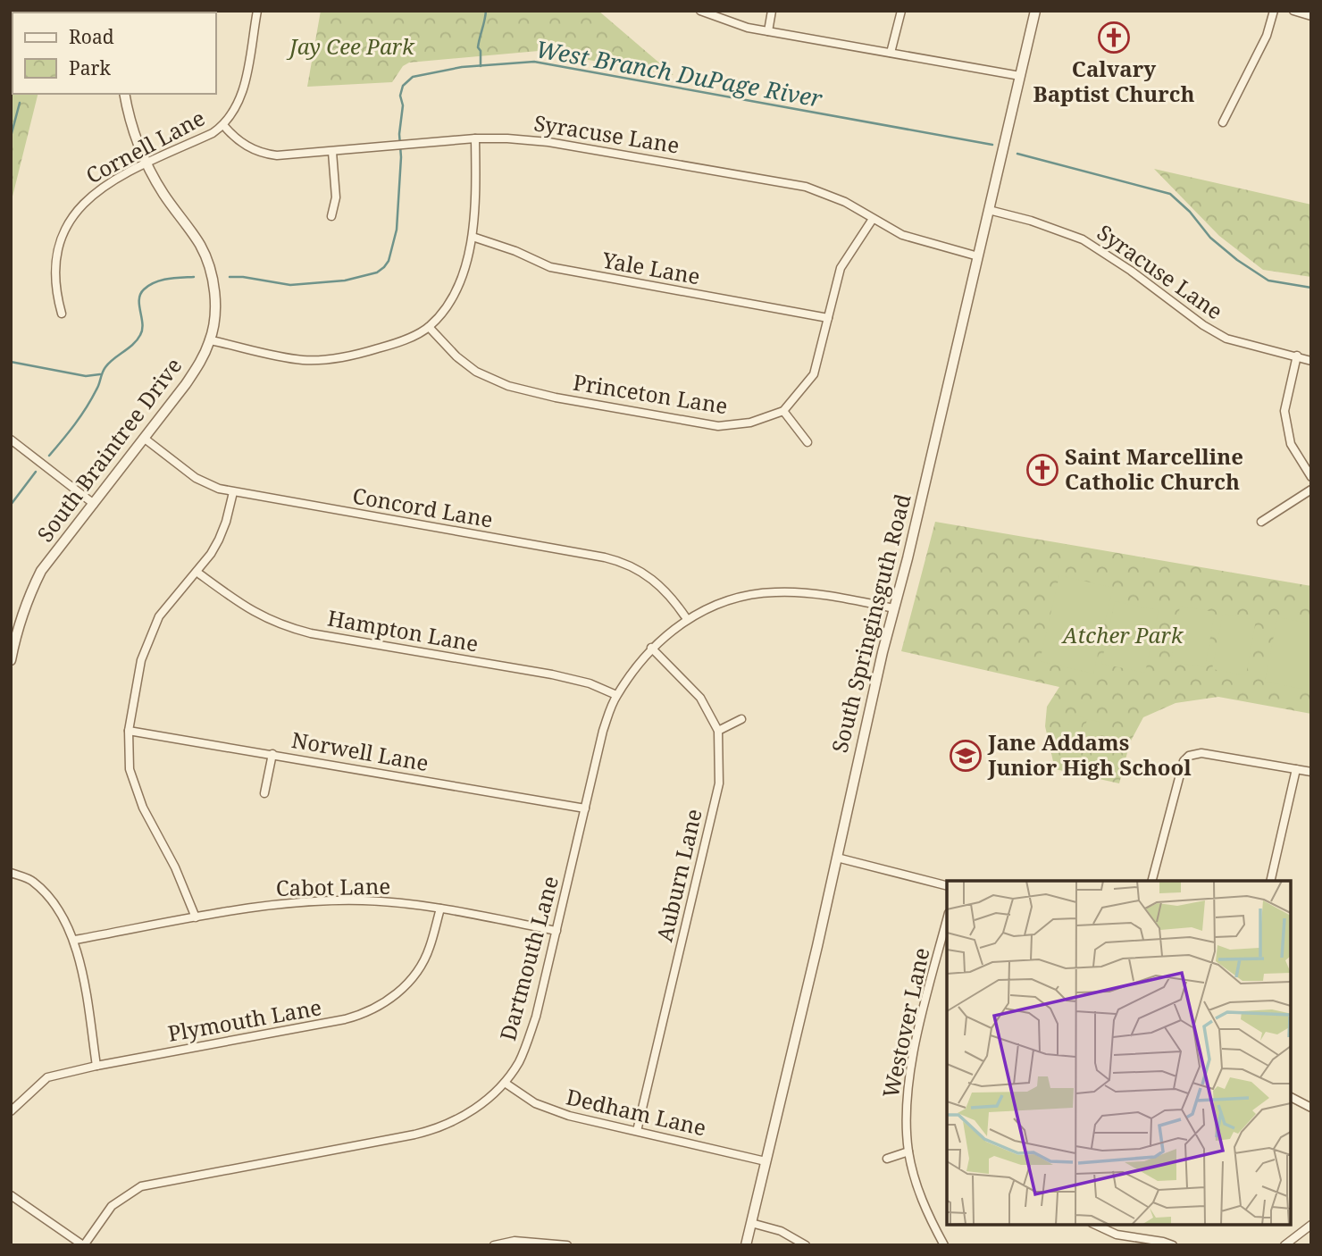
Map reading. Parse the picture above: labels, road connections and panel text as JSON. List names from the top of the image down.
{
  "streets": {
    "street": [
      "Syracuse Lane",
      "Cornell Lane",
      "Yale Lane",
      "Princeton Lane",
      "South Braintree Drive",
      "Concord Lane",
      "South Springinsguth Road",
      "Hampton Lane",
      "Norwell Lane",
      "Auburn Lane",
      "Cabot Lane",
      "Dartmouth Lane",
      "Plymouth Lane",
      "Westover Lane",
      "Dedham Lane"
    ]
  },
  "crossings": [
    ["Syracuse Lane", "Cornell Lane"],
    ["Syracuse Lane", "South Springinsguth Road"],
    ["Cornell Lane", "South Braintree Drive"],
    ["South Braintree Drive", "Concord Lane"],
    ["Concord Lane", "Dartmouth Lane"],
    ["South Springinsguth Road", "Dartmouth Lane"],
    ["South Springinsguth Road", "Dedham Lane"],
    ["Hampton Lane", "Dartmouth Lane"],
    ["Norwell Lane", "Dartmouth Lane"],
    ["Auburn Lane", "Dartmouth Lane"],
    ["Auburn Lane", "Dedham Lane"],
    ["Cabot Lane", "Dartmouth Lane"],
    ["Cabot Lane", "Plymouth Lane"],
    ["Dartmouth Lane", "Dedham Lane"]
  ],
  "water": ["West Branch DuPage River"],
  "parks": ["Jay Cee Park", "Atcher Park"],
  "places": {
    "church": ["Calvary Baptist Church", "Saint Marcelline Catholic Church"],
    "school or university": ["Jane Addams Junior High School"]
  },
  "legend": ["Road", "Park"]
}
